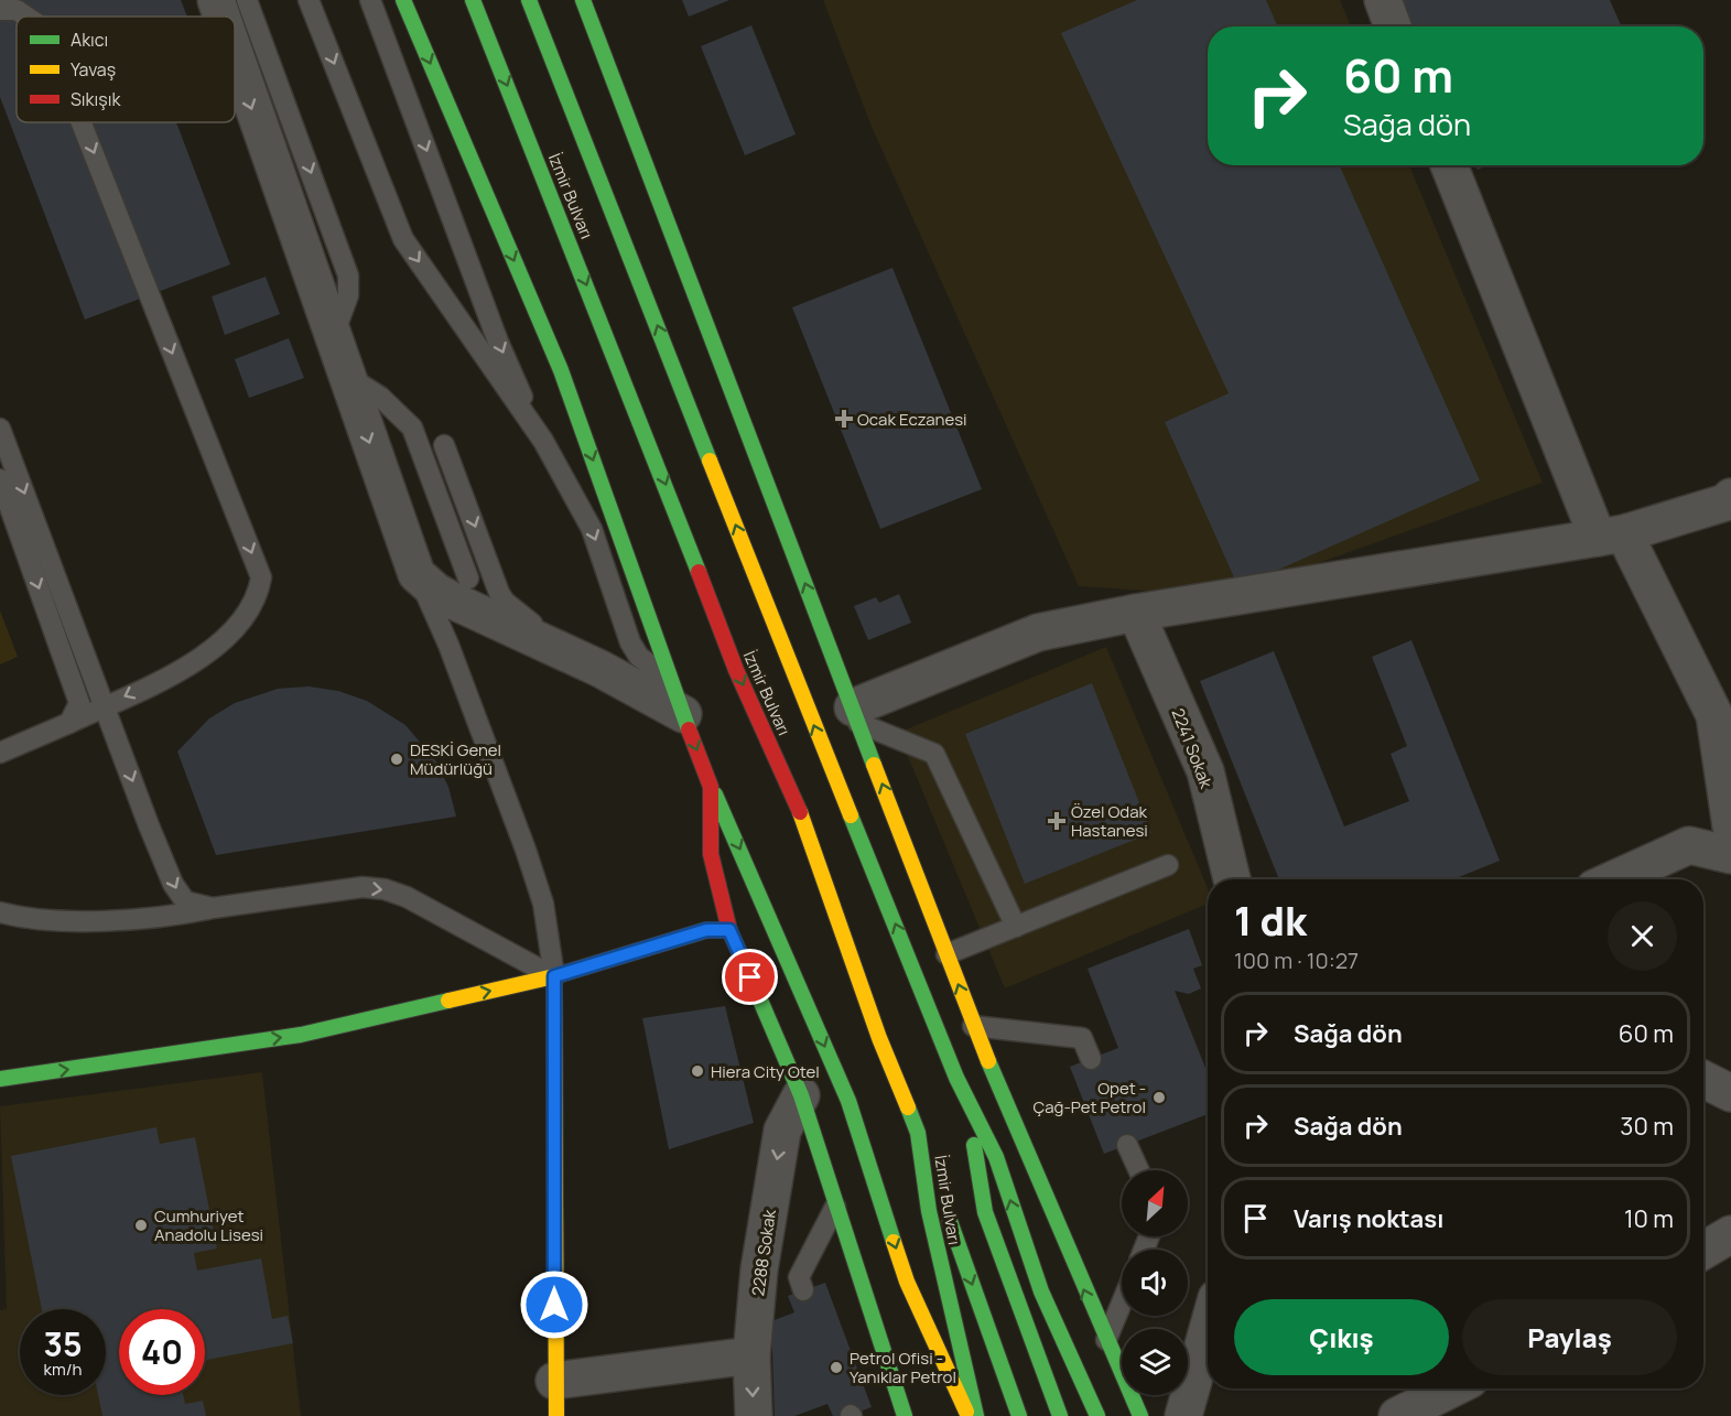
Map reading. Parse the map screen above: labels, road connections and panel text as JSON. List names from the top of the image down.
{
  "streets": {
    "main road": ["İzmir Bulvarı"],
    "street": ["2241 Sokak", "2288 Sokak"]
  },
  "one_way": ["2288 Sokak"],
  "places": {
    "health": ["Ocak Eczanesi", "Özel Odak Hastanesi"],
    "other": [
      "DESKİ Genel Müdürlüğü",
      "Hiera City Otel",
      "Opet - Çağ-Pet Petrol",
      "Cumhuriyet Anadolu Lisesi",
      "Petrol Ofisi - Yanıklar Petrol"
    ]
  },
  "legend": ["Akıcı", "Yavaş", "Sıkışık"],
  "north": "top right",
  "page": {
    "turn": ["60 m", "Sağa dön"],
    "heading": ["1 dk", "100 m · 10:27"],
    "list": [
      {
        "name": "Sağa dön",
        "value": "60 m"
      },
      {
        "name": "Sağa dön",
        "value": "30 m"
      },
      {
        "name": "Varış noktası",
        "value": "10 m"
      }
    ],
    "buttons": ["Çıkış", "Paylaş"],
    "speed": "35 km/h",
    "limit": "40"
  }
}
